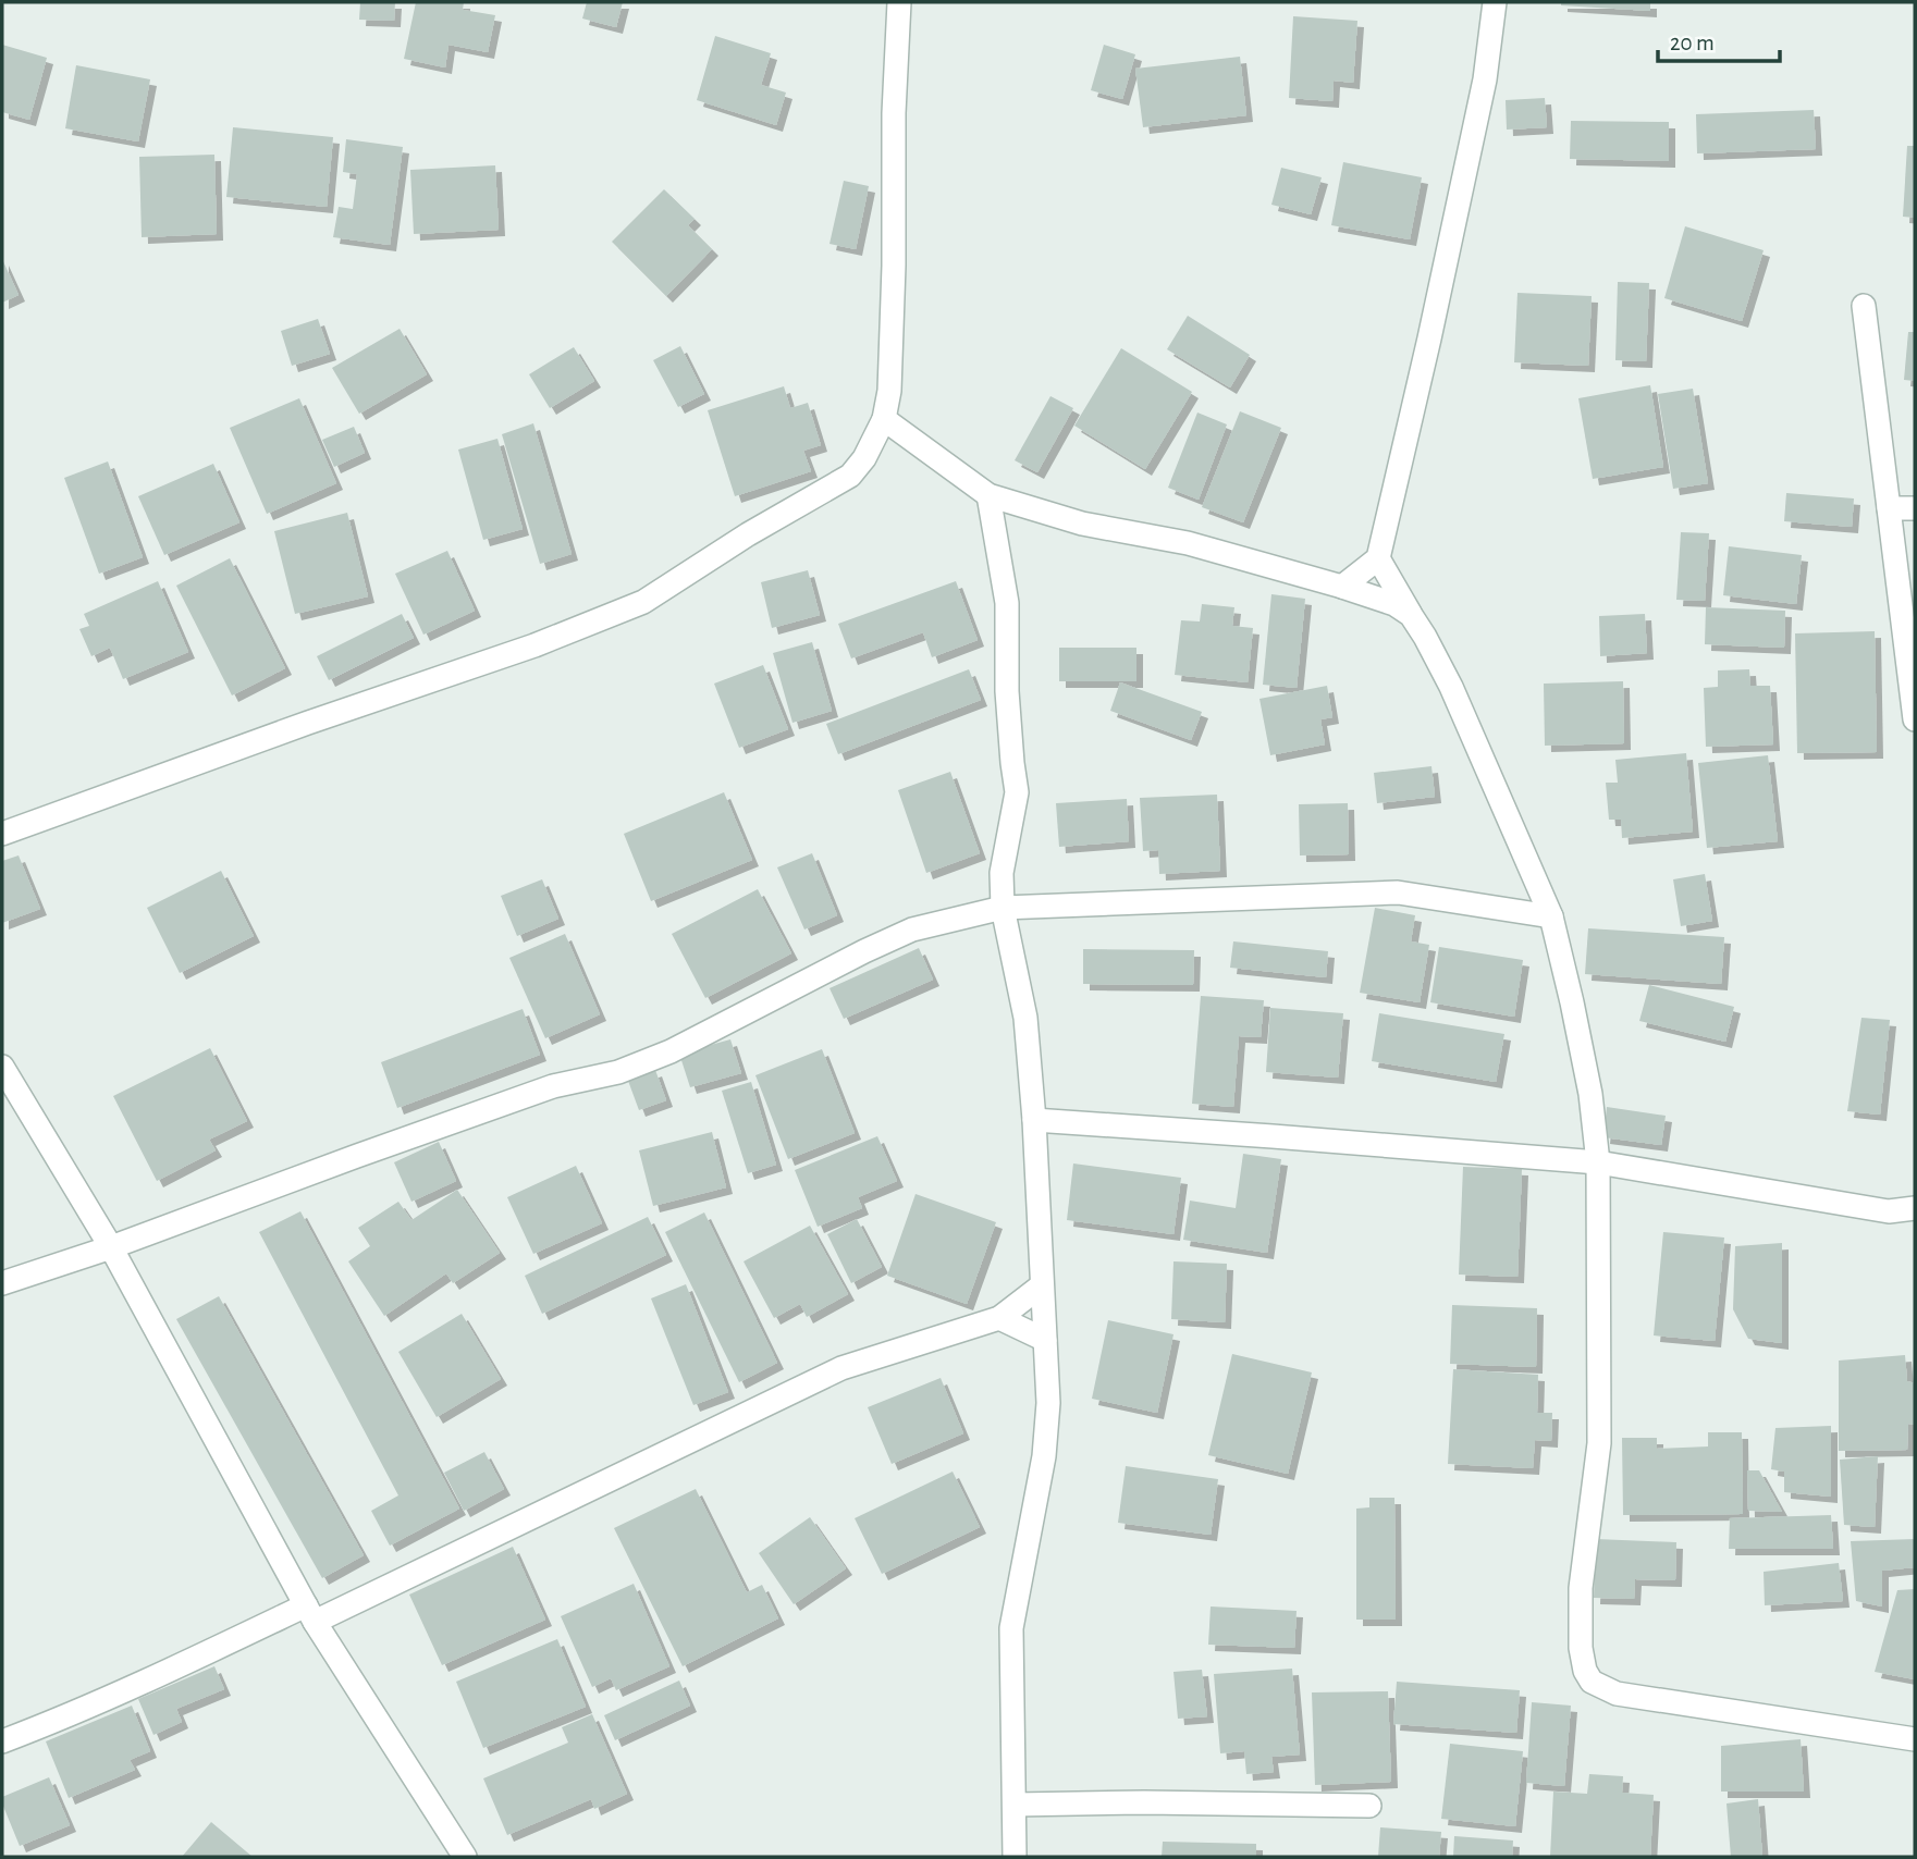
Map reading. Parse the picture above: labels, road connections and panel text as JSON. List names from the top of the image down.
{
  "scale_bar": "20 m"
}
